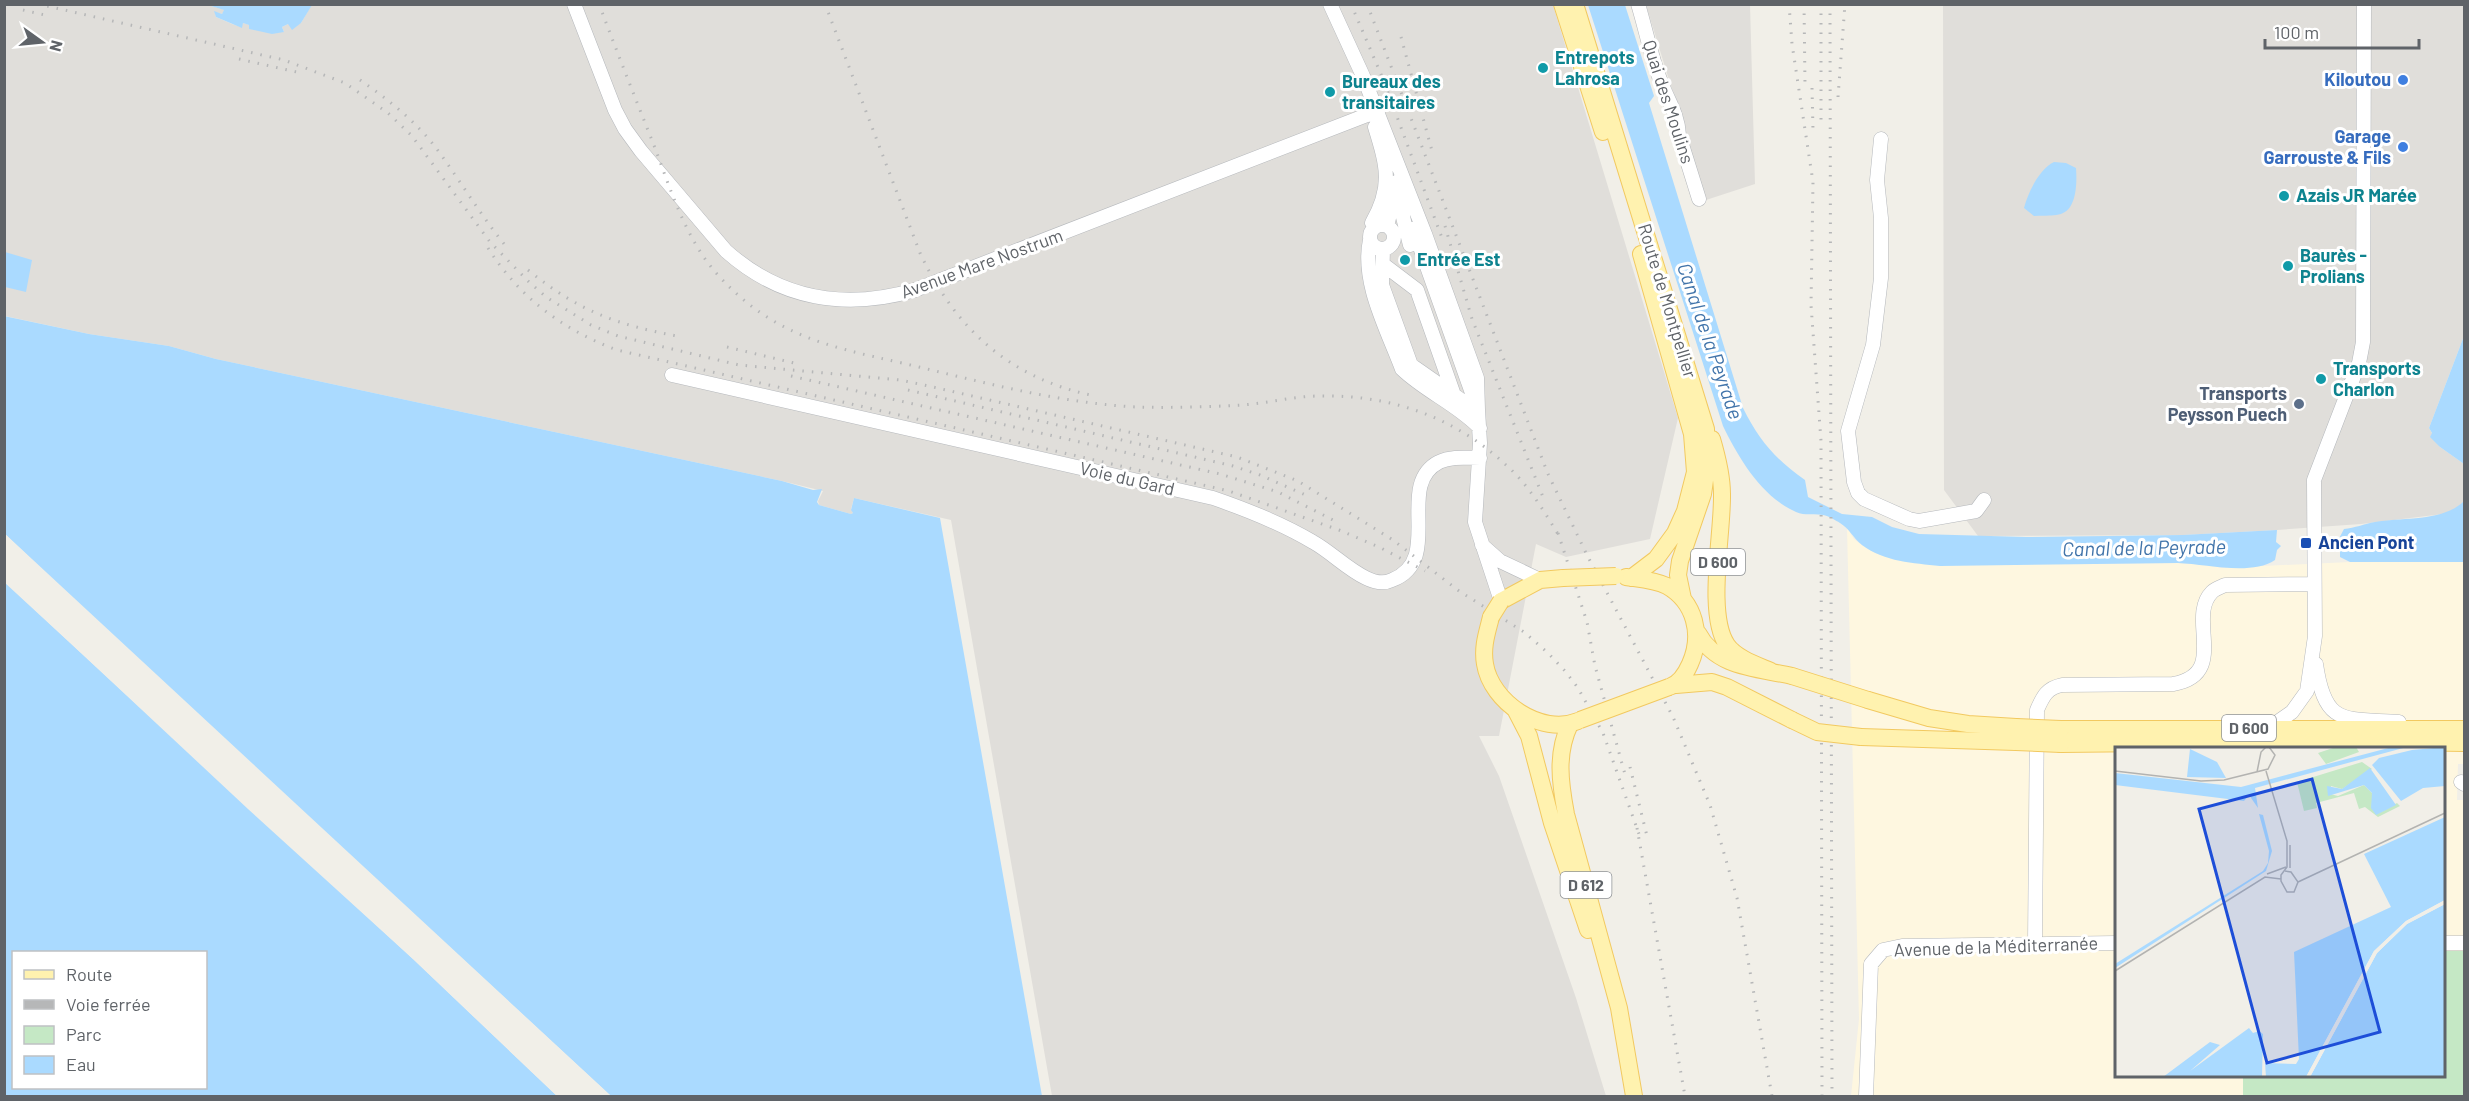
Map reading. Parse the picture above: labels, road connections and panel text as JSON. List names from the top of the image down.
{
  "streets": {
    "main road": ["Route de Montpellier", "D 600", "D 612"],
    "street": [
      "Quai des Moulins",
      "Avenue Mare Nostrum",
      "Voie du Gard",
      "Avenue de la Méditerranée"
    ]
  },
  "crossings": [
    ["Route de Montpellier", "D 600"],
    ["Route de Montpellier", "D 612"],
    ["D 600", "D 612"]
  ],
  "water": ["Canal de la Peyrade"],
  "places": {
    "other": [
      "Entrepots Lahrosa",
      "Kiloutou",
      "Bureaux des transitaires",
      "Garage Garrouste & Fils",
      "Azais JR Marée",
      "Entrée Est",
      "Baurès - Prolians",
      "Transports Charlon",
      "Transports Peysson Puech"
    ],
    "transit": ["Ancien Pont"]
  },
  "legend": [
    "Route",
    "Voie ferrée",
    "Parc",
    "Eau"
  ],
  "scale_bar": "100 m",
  "north": "right"
}
